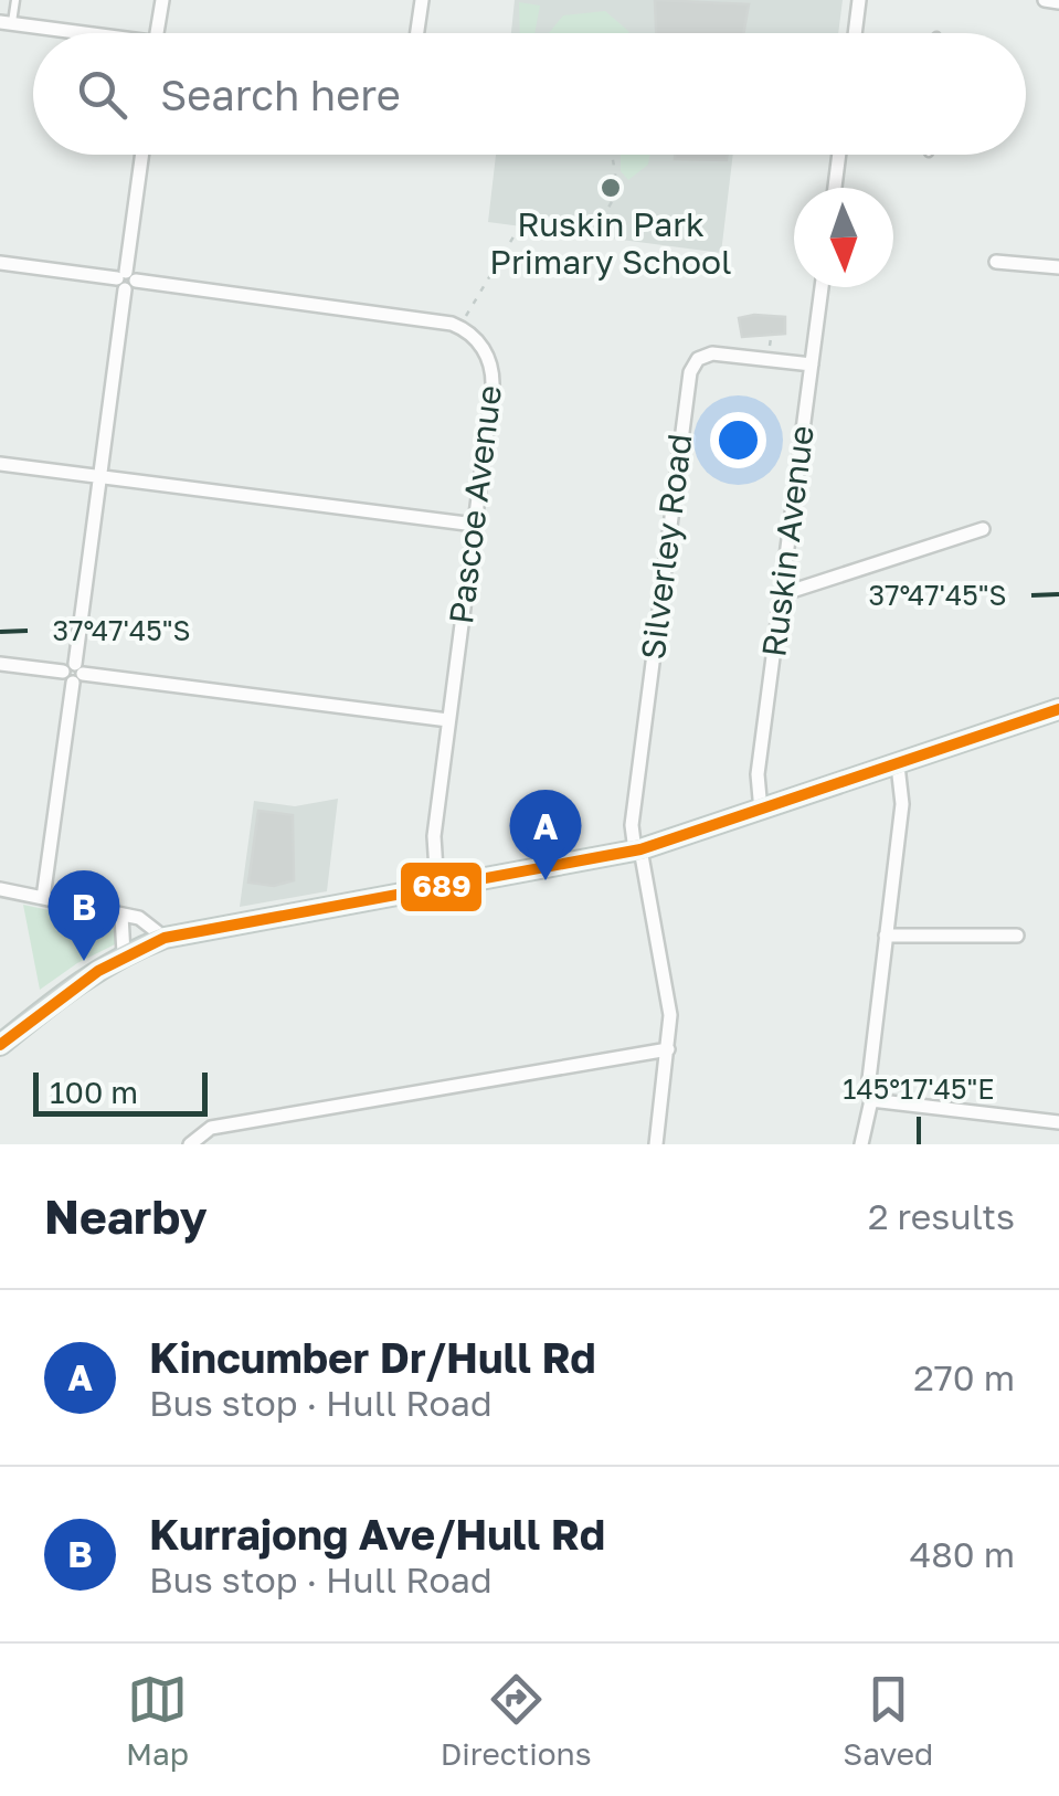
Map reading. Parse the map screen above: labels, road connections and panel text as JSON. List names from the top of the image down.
{
  "streets": {
    "street": ["Pascoe Avenue", "Ruskin Avenue", "Silverley Road"]
  },
  "crossings": [
    ["Ruskin Avenue", "Silverley Road"]
  ],
  "places": ["Ruskin Park Primary School"],
  "lines": ["transit line 689"],
  "scale_bar": "100 m",
  "north": "bottom",
  "page": {
    "search": "Search here",
    "pins": ["A", "B"],
    "scale": "100 m",
    "heading": ["Nearby", "2 results"],
    "list": [
      {
        "mark": "A",
        "name": "Kincumber Dr/Hull Rd",
        "note": "Bus stop · Hull Road",
        "value": "270 m"
      },
      {
        "mark": "B",
        "name": "Kurrajong Ave/Hull Rd",
        "note": "Bus stop · Hull Road",
        "value": "480 m"
      }
    ],
    "nav": ["Map", "Directions", "Saved"]
  },
  "coordinates": ["37°47'45\"S", "145°17'45\"E"]
}
